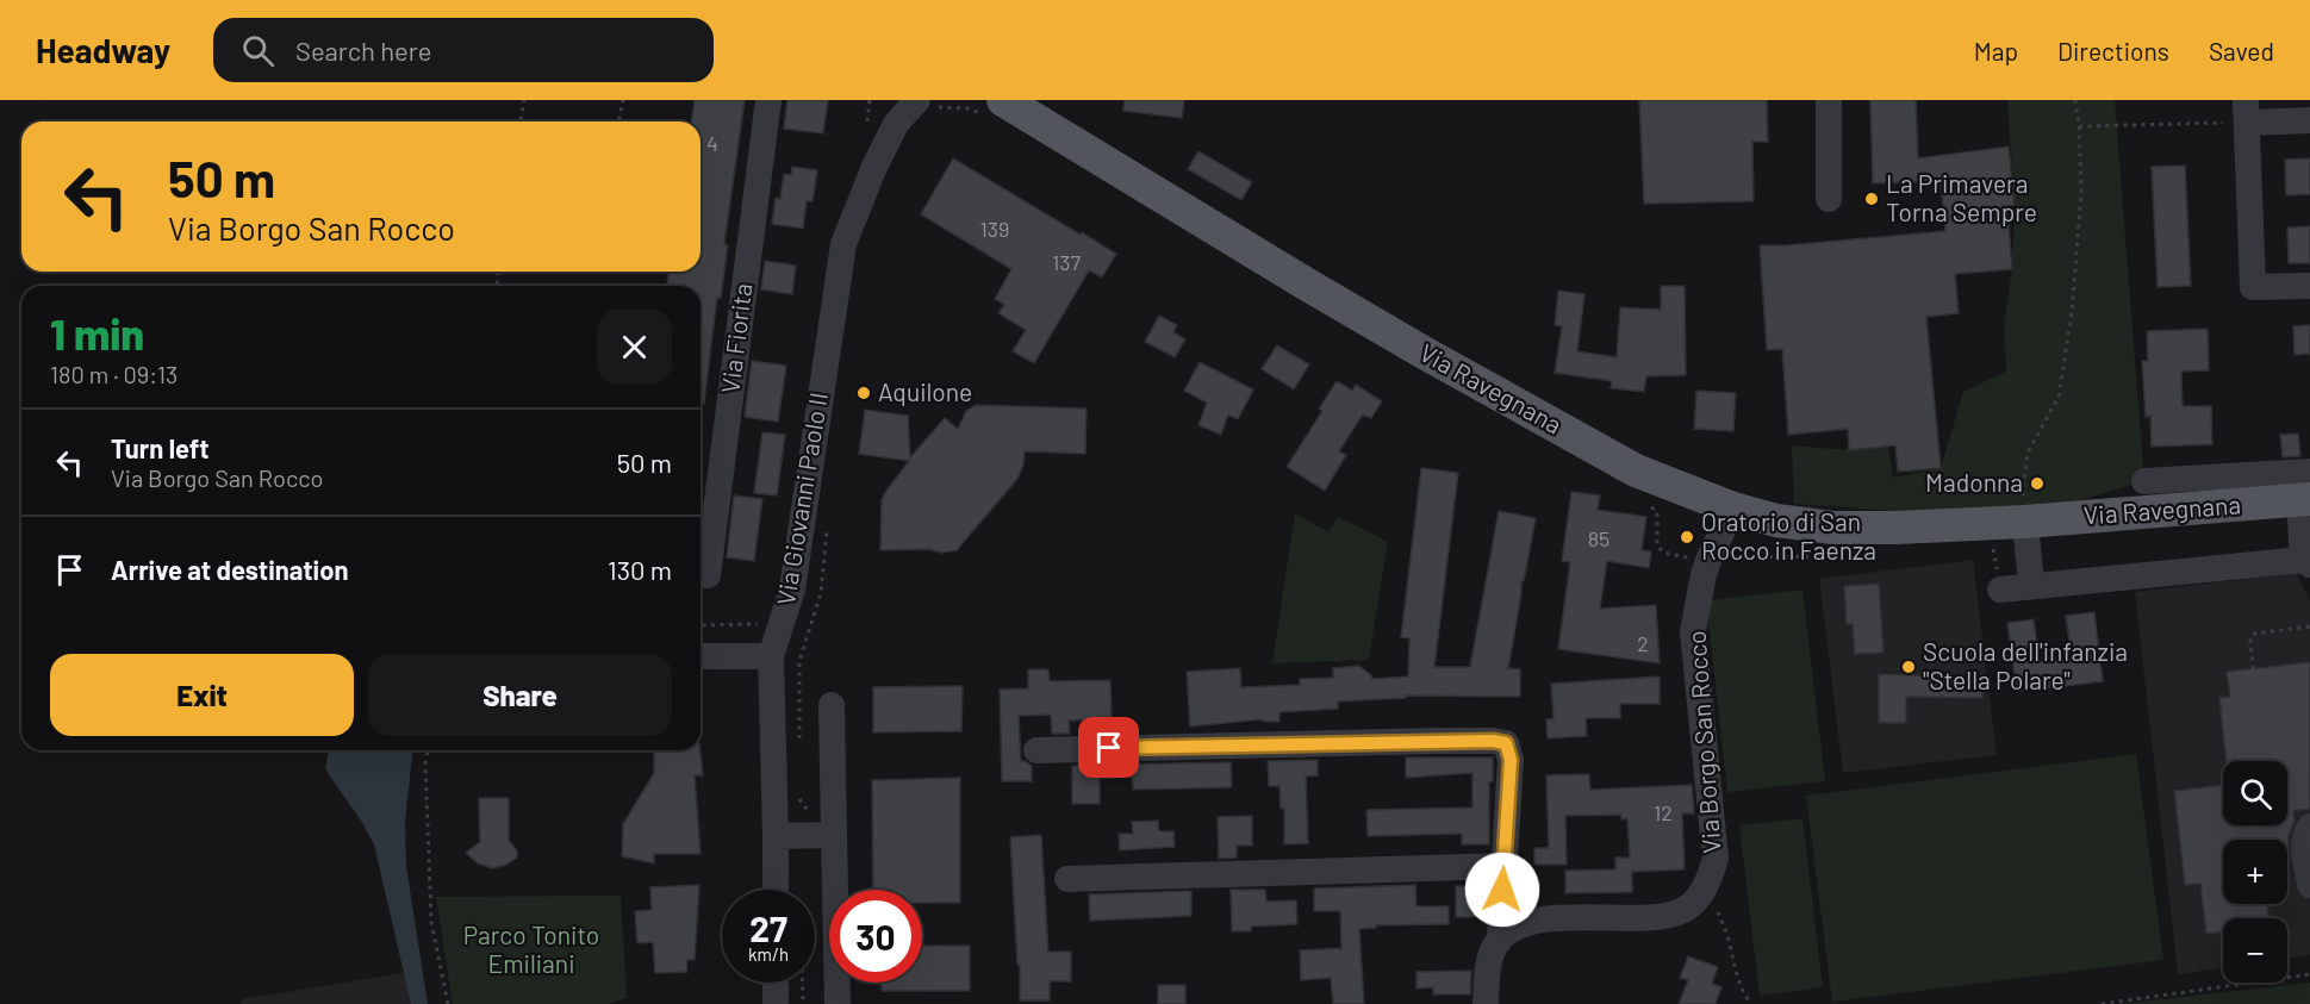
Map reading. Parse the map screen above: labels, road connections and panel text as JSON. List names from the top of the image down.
{
  "streets": {
    "main road": ["Via Ravegnana"],
    "street": ["Via Fiorita", "Via Giovanni Paolo II", "Via Borgo San Rocco"]
  },
  "crossings": [
    ["Via Ravegnana", "Via Borgo San Rocco"]
  ],
  "parks": ["Parco Tonito Emiliani"],
  "places": [
    "La Primavera Torna Sempre",
    "Aquilone",
    "Madonna",
    "Oratorio di San Rocco in Faenza",
    "Scuola dell'infanzia \"Stella Polare\""
  ],
  "house_numbers": [
    "4",
    "139",
    "137",
    "85",
    "2",
    "12"
  ],
  "page": {
    "header": "Headway",
    "search": "Search here",
    "nav": ["Map", "Directions", "Saved"],
    "turn": ["50 m", "Via Borgo San Rocco"],
    "heading": ["1 min", "180 m · 09:13"],
    "list": [
      {
        "name": "Turn left",
        "note": "Via Borgo San Rocco",
        "value": "50 m"
      },
      {
        "name": "Arrive at destination",
        "value": "130 m"
      }
    ],
    "buttons": ["Exit", "Share"],
    "map_buttons": ["+", "−"],
    "speed": "27 km/h",
    "limit": "30"
  }
}
